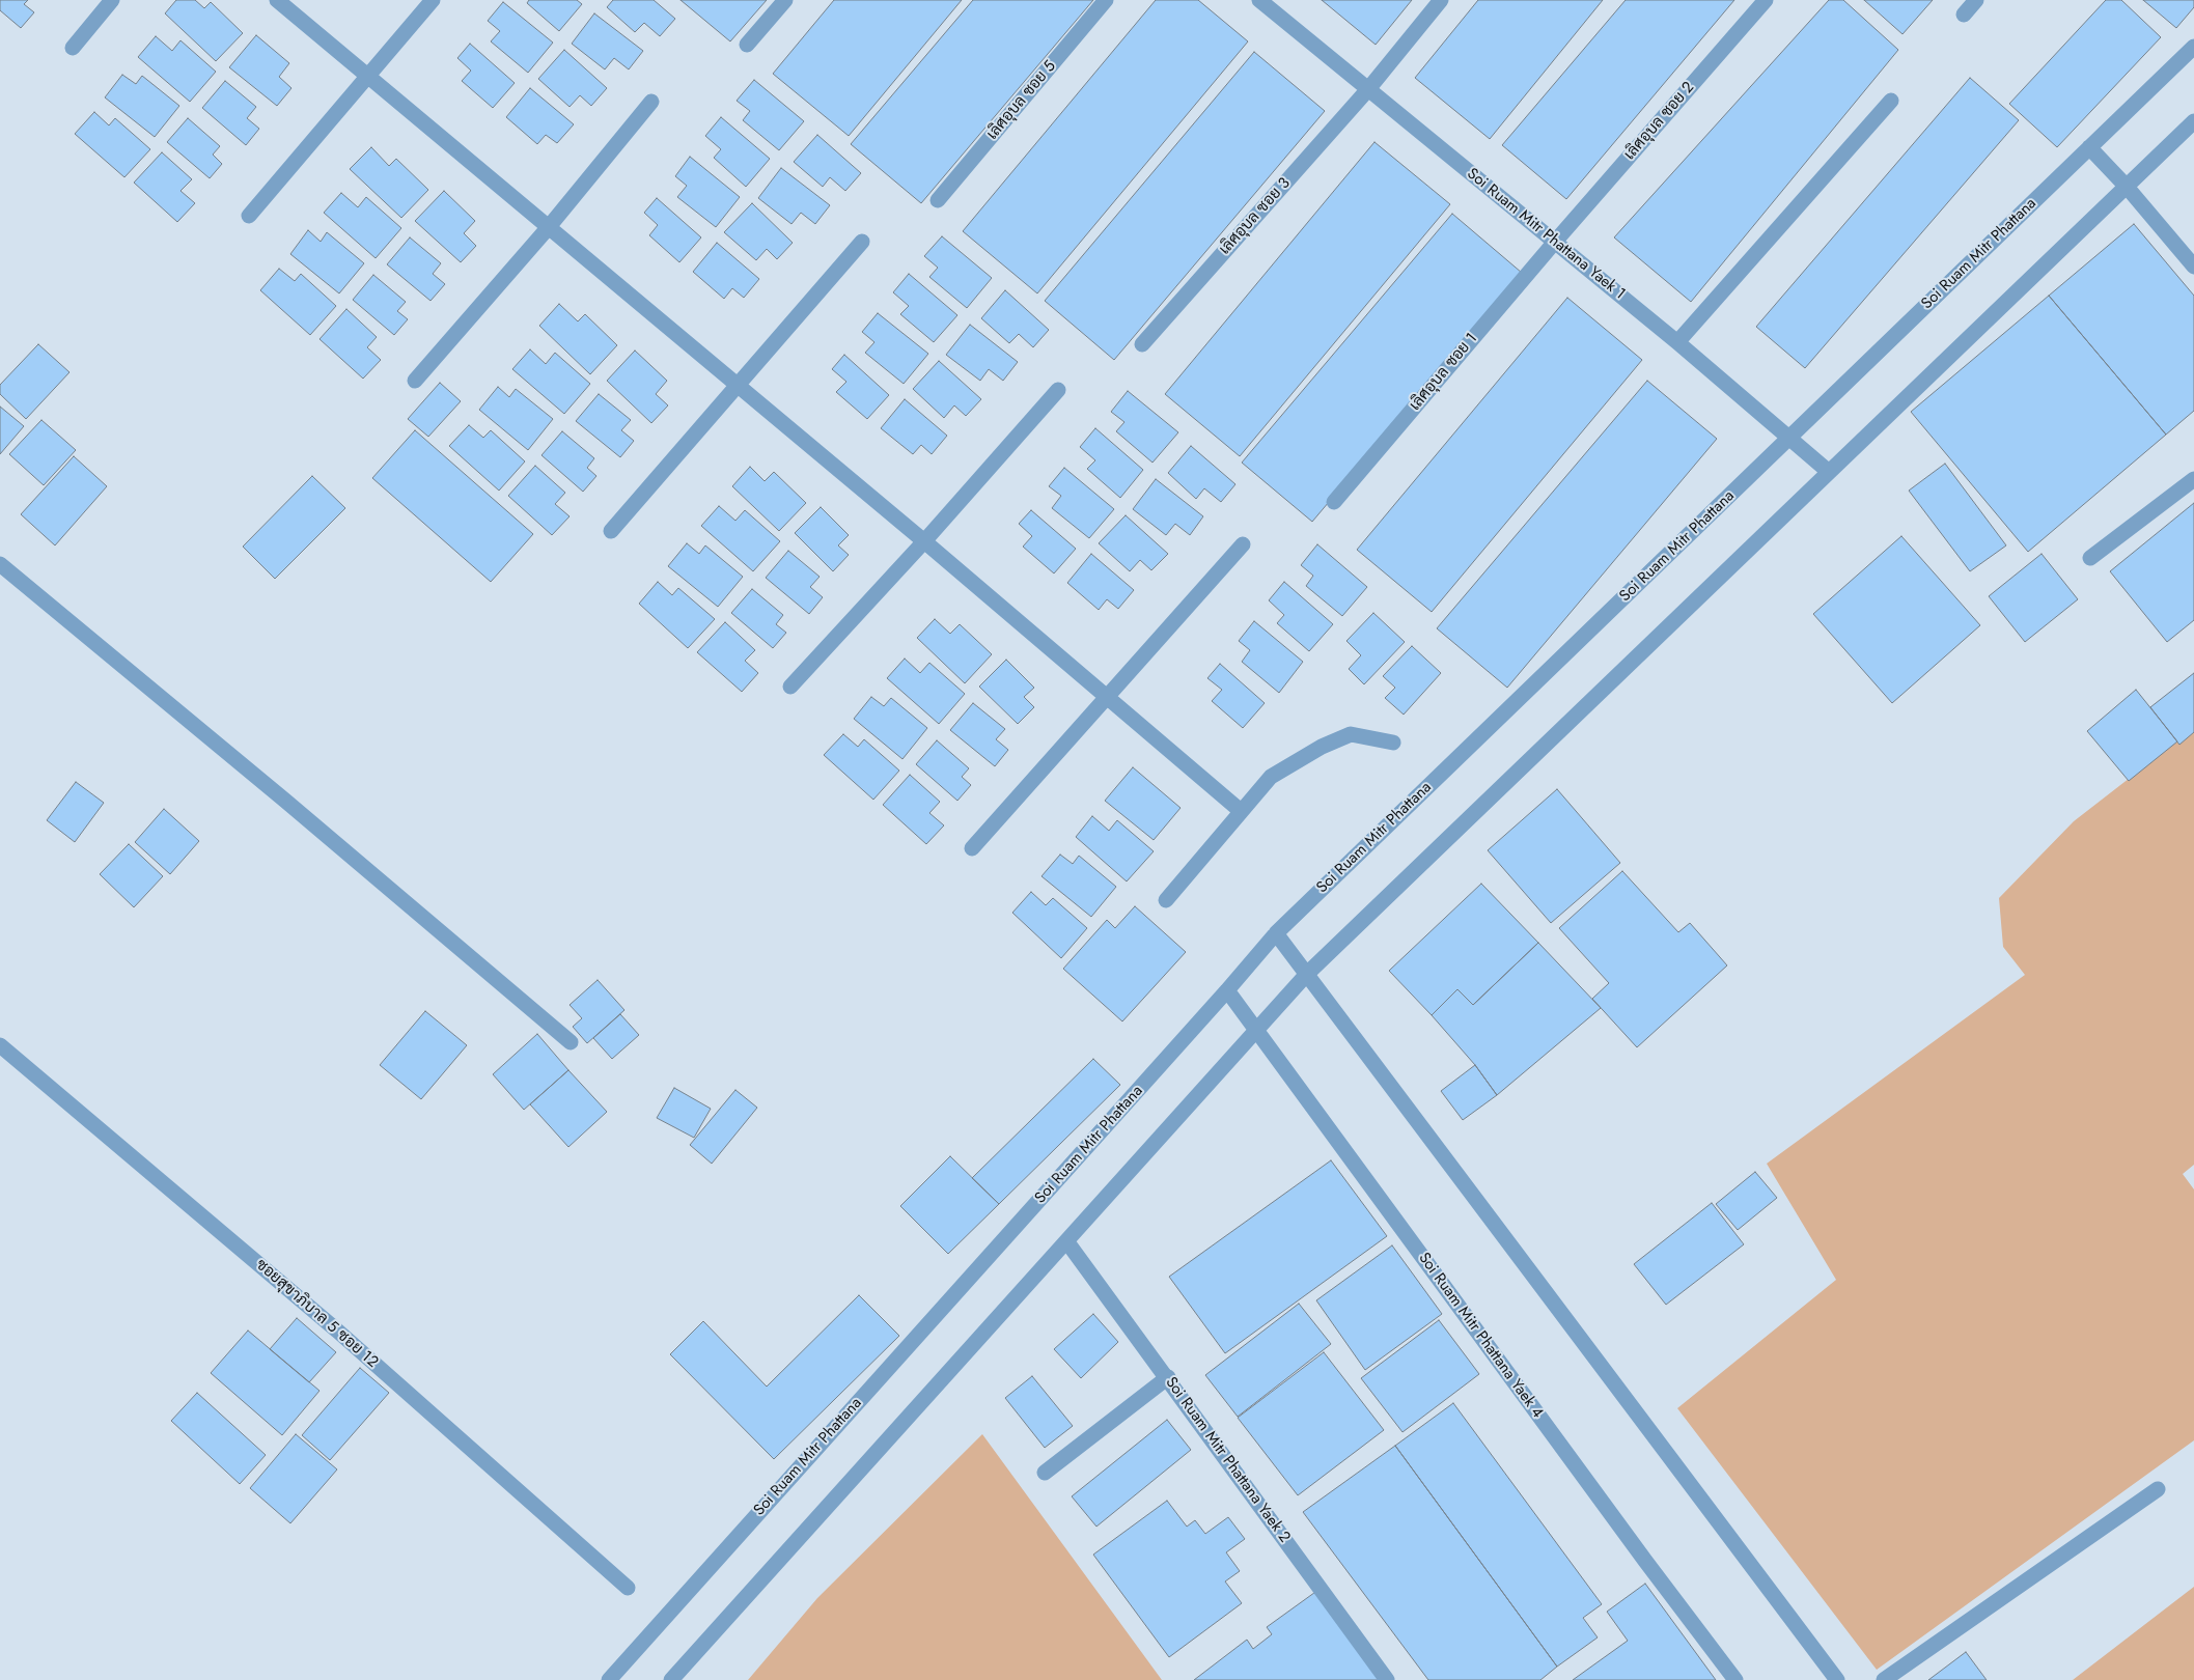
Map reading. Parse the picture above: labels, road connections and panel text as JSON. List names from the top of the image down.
{
  "streets": {
    "street": [
      "เลิศอุบล ซอย 5",
      "เลิศอุบล ซอย 2",
      "เลิศอุบล ซอย 3",
      "Soi Ruam Mitr Phattana Yaek 1",
      "Soi Ruam Mitr Phattana",
      "เลิศอุบล ซอย 1",
      "ซอยสุขาภิบาล 5 ซอย 12",
      "Soi Ruam Mitr Phattana Yaek 4",
      "Soi Ruam Mitr Phattana Yaek 2"
    ]
  },
  "crossings": [
    ["เลิศอุบล ซอย 2", "Soi Ruam Mitr Phattana Yaek 1"],
    ["เลิศอุบล ซอย 2", "เลิศอุบล ซอย 1"],
    ["เลิศอุบล ซอย 3", "Soi Ruam Mitr Phattana Yaek 1"],
    ["Soi Ruam Mitr Phattana Yaek 1", "Soi Ruam Mitr Phattana"],
    ["Soi Ruam Mitr Phattana Yaek 1", "เลิศอุบล ซอย 1"],
    ["Soi Ruam Mitr Phattana", "Soi Ruam Mitr Phattana Yaek 4"]
  ]
}
